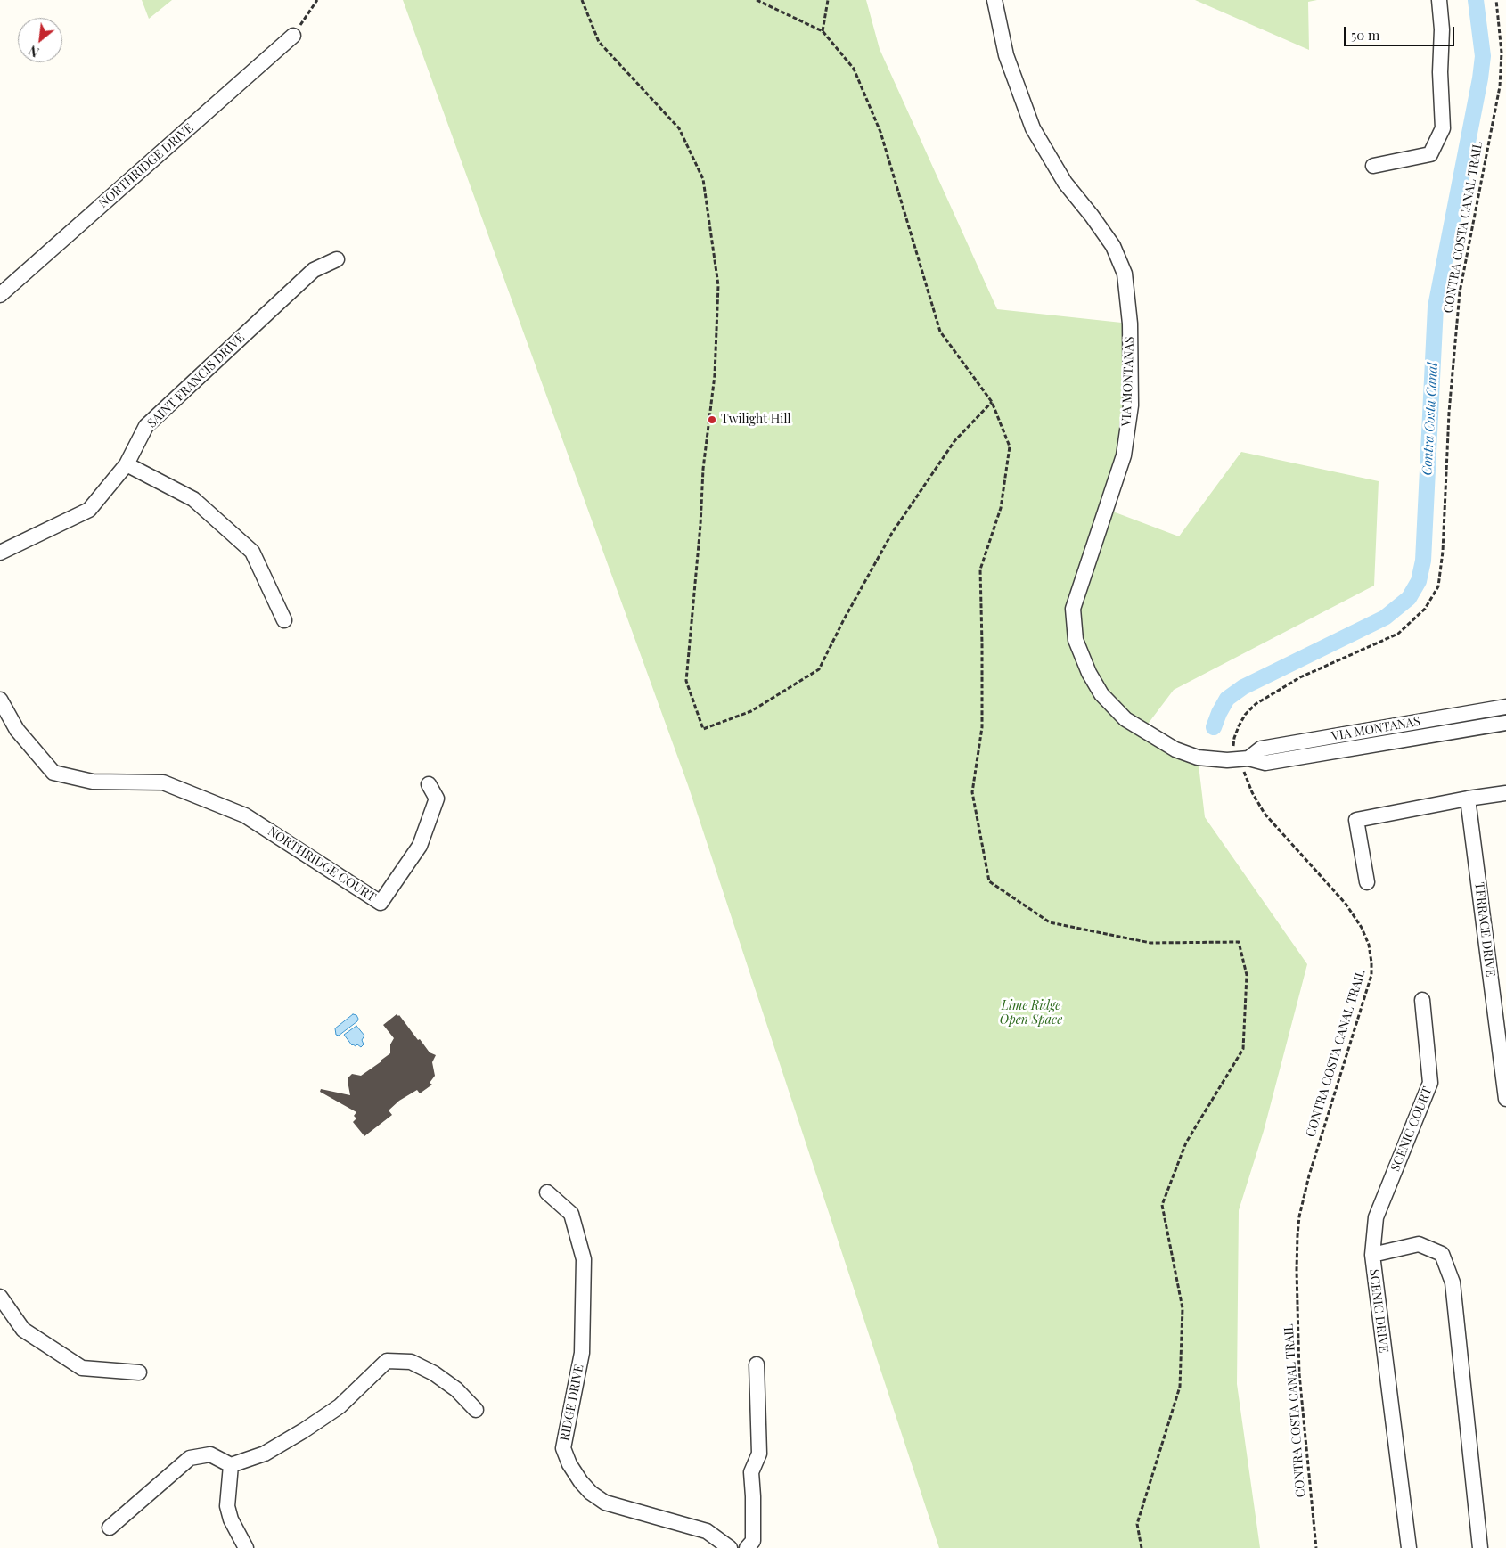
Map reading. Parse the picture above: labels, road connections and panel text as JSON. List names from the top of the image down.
{
  "streets": {
    "street": [
      "NORTHRIDGE DRIVE",
      "SAINT FRANCIS DRIVE",
      "VIA MONTANAS",
      "NORTHRIDGE COURT",
      "TERRACE DRIVE",
      "SCENIC COURT",
      "SCENIC DRIVE",
      "RIDGE DRIVE"
    ],
    "path": ["CONTRA COSTA CANAL TRAIL"]
  },
  "crossings": [
    ["CONTRA COSTA CANAL TRAIL", "VIA MONTANAS"],
    ["SCENIC COURT", "SCENIC DRIVE"]
  ],
  "water": ["Contra Costa Canal"],
  "parks": ["Lime Ridge Open Space"],
  "places": ["Twilight Hill"],
  "scale_bar": "50 m",
  "north": "bottom left"
}
